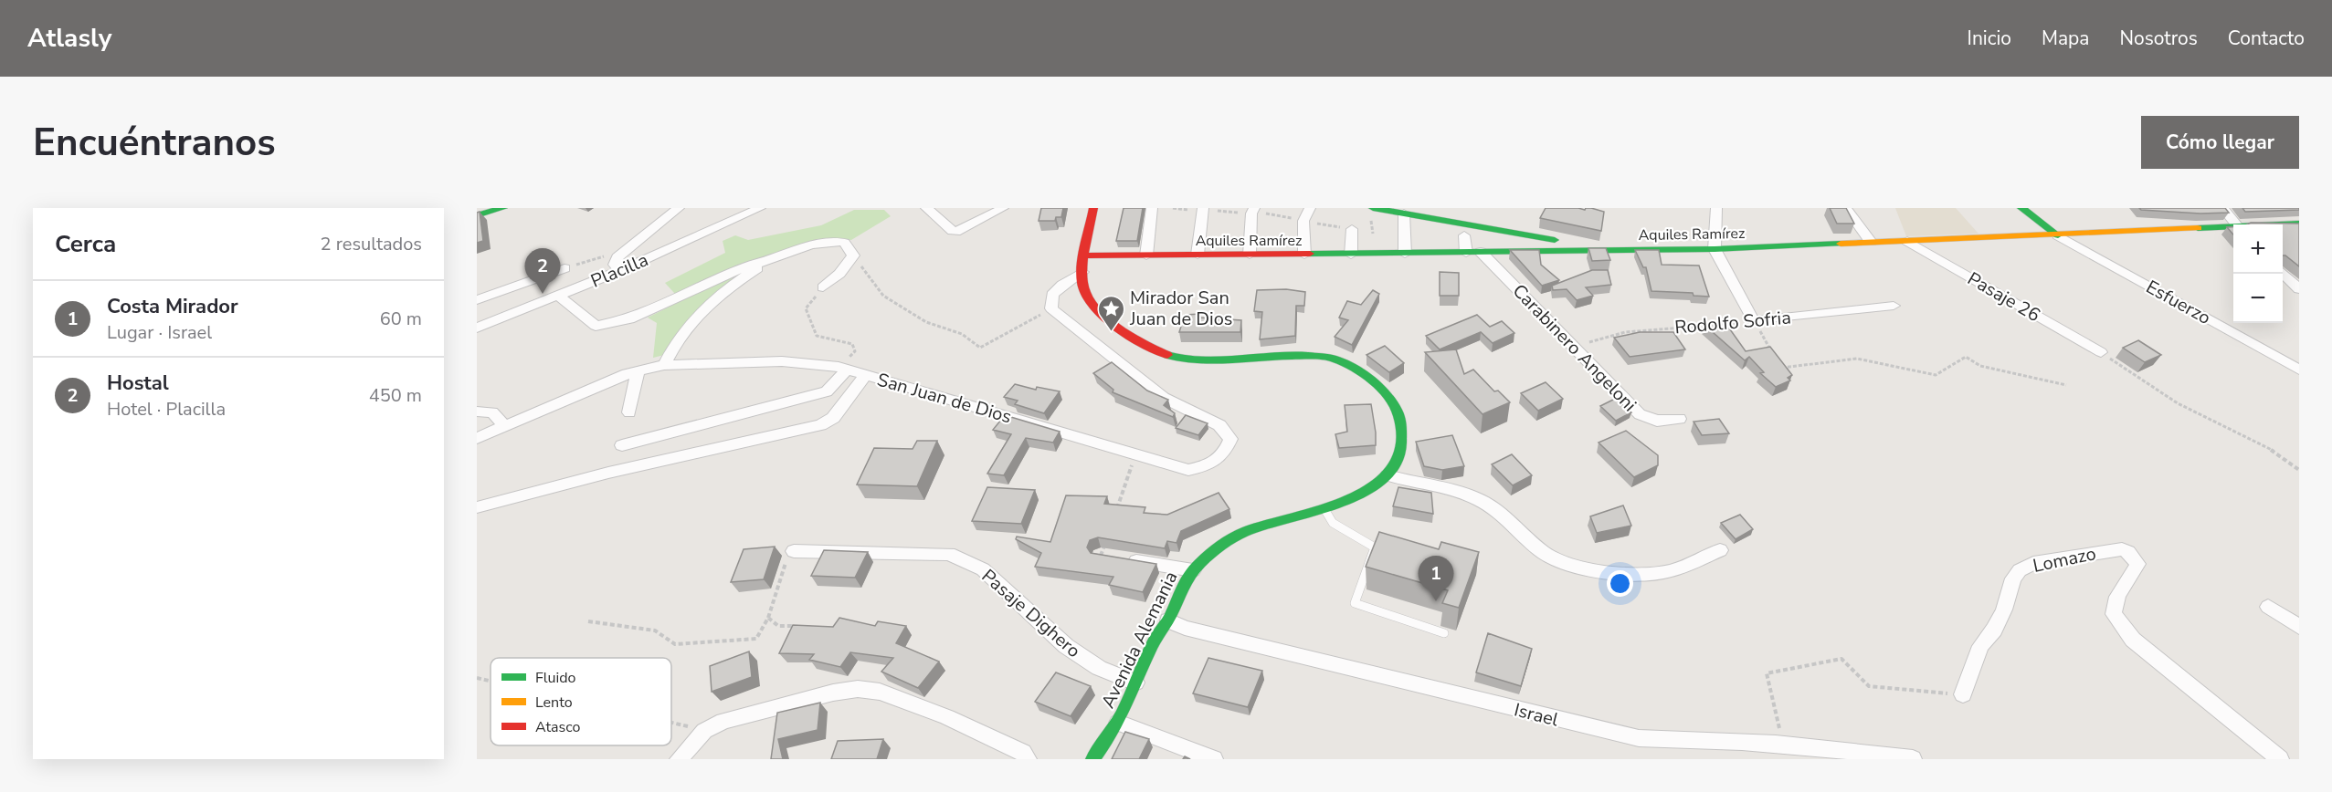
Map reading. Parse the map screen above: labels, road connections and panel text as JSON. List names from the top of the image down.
{
  "streets": {
    "street": [
      "Aquiles Ramírez",
      "Placilla",
      "Pasaje 26",
      "Esfuerzo",
      "Rodolfo Sofria",
      "Carabinero Angeloni",
      "San Juan de Dios",
      "Lomazo",
      "Pasaje Dighero",
      "Avenida Alemania",
      "Israel"
    ]
  },
  "crossings": [
    ["Aquiles Ramírez", "Pasaje 26"],
    ["Aquiles Ramírez", "Esfuerzo"],
    ["Aquiles Ramírez", "Carabinero Angeloni"],
    ["Aquiles Ramírez", "Avenida Alemania"],
    ["Rodolfo Sofria", "Carabinero Angeloni"],
    ["Pasaje Dighero", "Avenida Alemania"],
    ["Avenida Alemania", "Israel"]
  ],
  "places": {
    "place": ["Mirador San Juan de Dios"]
  },
  "legend": ["Fluido", "Lento", "Atasco"],
  "page": {
    "header": "Atlasly",
    "nav": [
      "Inicio",
      "Mapa",
      "Nosotros",
      "Contacto"
    ],
    "buttons": "Cómo llegar",
    "title": "Encuéntranos",
    "heading": ["Cerca", "2 resultados"],
    "map_buttons": ["+", "−"],
    "pins": ["2", "1"],
    "list": [
      {
        "mark": "1",
        "name": "Costa Mirador",
        "note": "Lugar · Israel",
        "value": "60 m"
      },
      {
        "mark": "2",
        "name": "Hostal",
        "note": "Hotel · Placilla",
        "value": "450 m"
      }
    ]
  }
}
